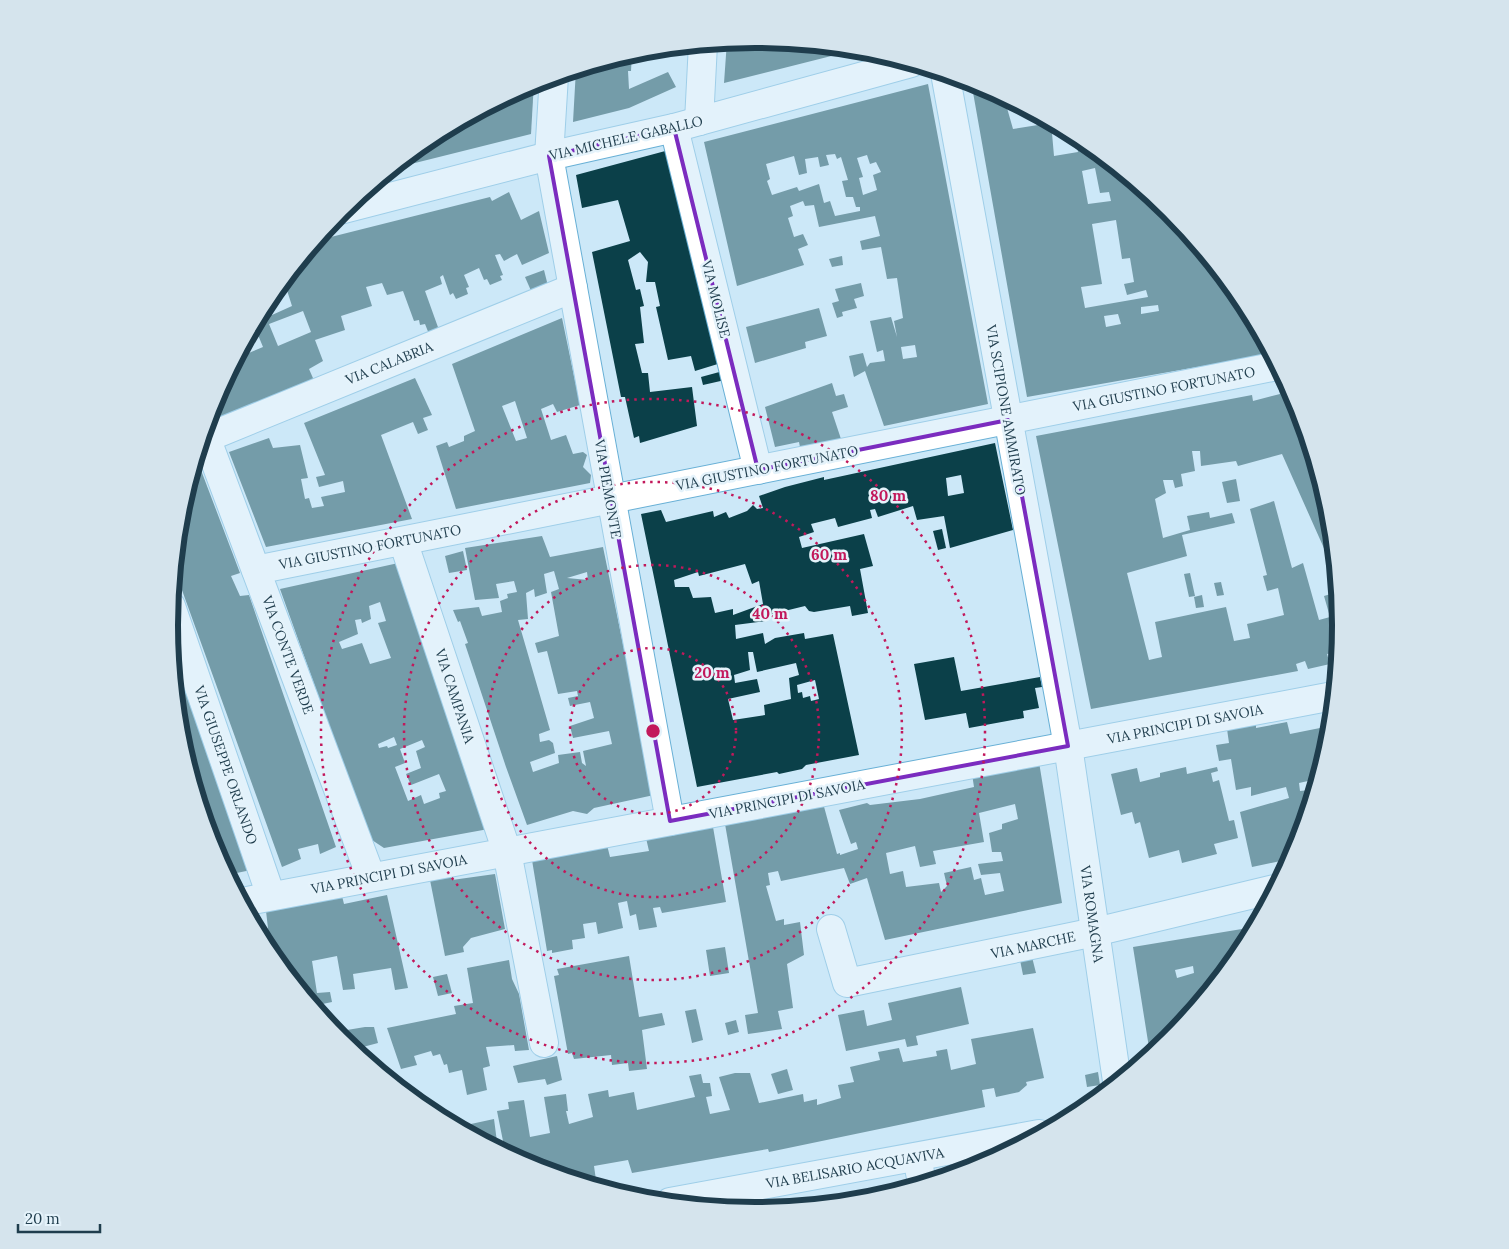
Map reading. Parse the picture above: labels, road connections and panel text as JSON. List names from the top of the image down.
{
  "streets": {
    "street": [
      "VIA MICHELE GABALLO",
      "VIA MOLISE",
      "VIA CALABRIA",
      "VIA GIUSTINO FORTUNATO",
      "VIA SCIPIONE AMMIRATO",
      "VIA PIEMONTE",
      "VIA CONTE VERDE",
      "VIA CAMPANIA",
      "VIA PRINCIPI DI SAVOIA",
      "VIA GIUSEPPE ORLANDO",
      "VIA ROMAGNA",
      "VIA MARCHE",
      "VIA BELISARIO ACQUAVIVA"
    ]
  },
  "crossings": [
    ["VIA MICHELE GABALLO", "VIA MOLISE"],
    ["VIA MICHELE GABALLO", "VIA PIEMONTE"],
    ["VIA MOLISE", "VIA GIUSTINO FORTUNATO"],
    ["VIA CALABRIA", "VIA PIEMONTE"],
    ["VIA GIUSTINO FORTUNATO", "VIA SCIPIONE AMMIRATO"],
    ["VIA GIUSTINO FORTUNATO", "VIA PIEMONTE"],
    ["VIA GIUSTINO FORTUNATO", "VIA CONTE VERDE"],
    ["VIA GIUSTINO FORTUNATO", "VIA CAMPANIA"],
    ["VIA SCIPIONE AMMIRATO", "VIA PRINCIPI DI SAVOIA"],
    ["VIA SCIPIONE AMMIRATO", "VIA ROMAGNA"],
    ["VIA PIEMONTE", "VIA PRINCIPI DI SAVOIA"],
    ["VIA CONTE VERDE", "VIA PRINCIPI DI SAVOIA"],
    ["VIA CAMPANIA", "VIA PRINCIPI DI SAVOIA"],
    ["VIA PRINCIPI DI SAVOIA", "VIA GIUSEPPE ORLANDO"],
    ["VIA PRINCIPI DI SAVOIA", "VIA ROMAGNA"],
    ["VIA ROMAGNA", "VIA MARCHE"]
  ],
  "scale_bar": "20 m",
  "rings": [
    "80 m",
    "60 m",
    "40 m",
    "20 m"
  ]
}
